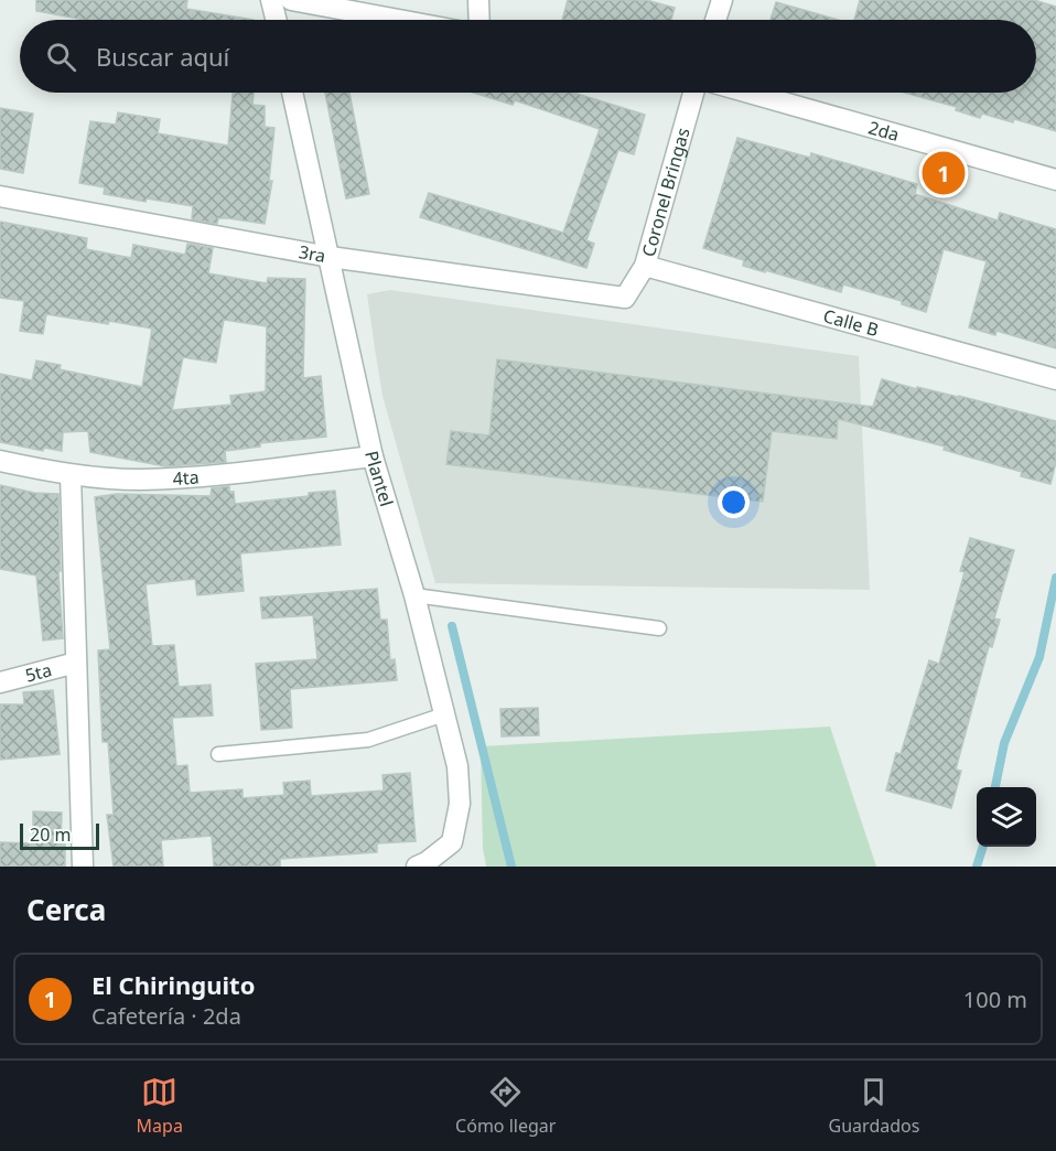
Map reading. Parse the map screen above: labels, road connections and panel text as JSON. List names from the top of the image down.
{
  "streets": {
    "street": [
      "2da",
      "Coronel Bringas",
      "3ra",
      "Calle B",
      "4ta",
      "Plantel",
      "5ta"
    ]
  },
  "crossings": [
    ["Coronel Bringas", "3ra"],
    ["Coronel Bringas", "Calle B"],
    ["3ra", "Plantel"],
    ["4ta", "Plantel"]
  ],
  "scale_bar": "20 m",
  "page": {
    "search": "Buscar aquí",
    "pins": "1",
    "scale": "20 m",
    "heading": "Cerca",
    "list": [
      {
        "mark": "1",
        "name": "El Chiringuito",
        "note": "Cafetería · 2da",
        "value": "100 m"
      }
    ],
    "nav": ["Mapa", "Cómo llegar", "Guardados"]
  }
}
